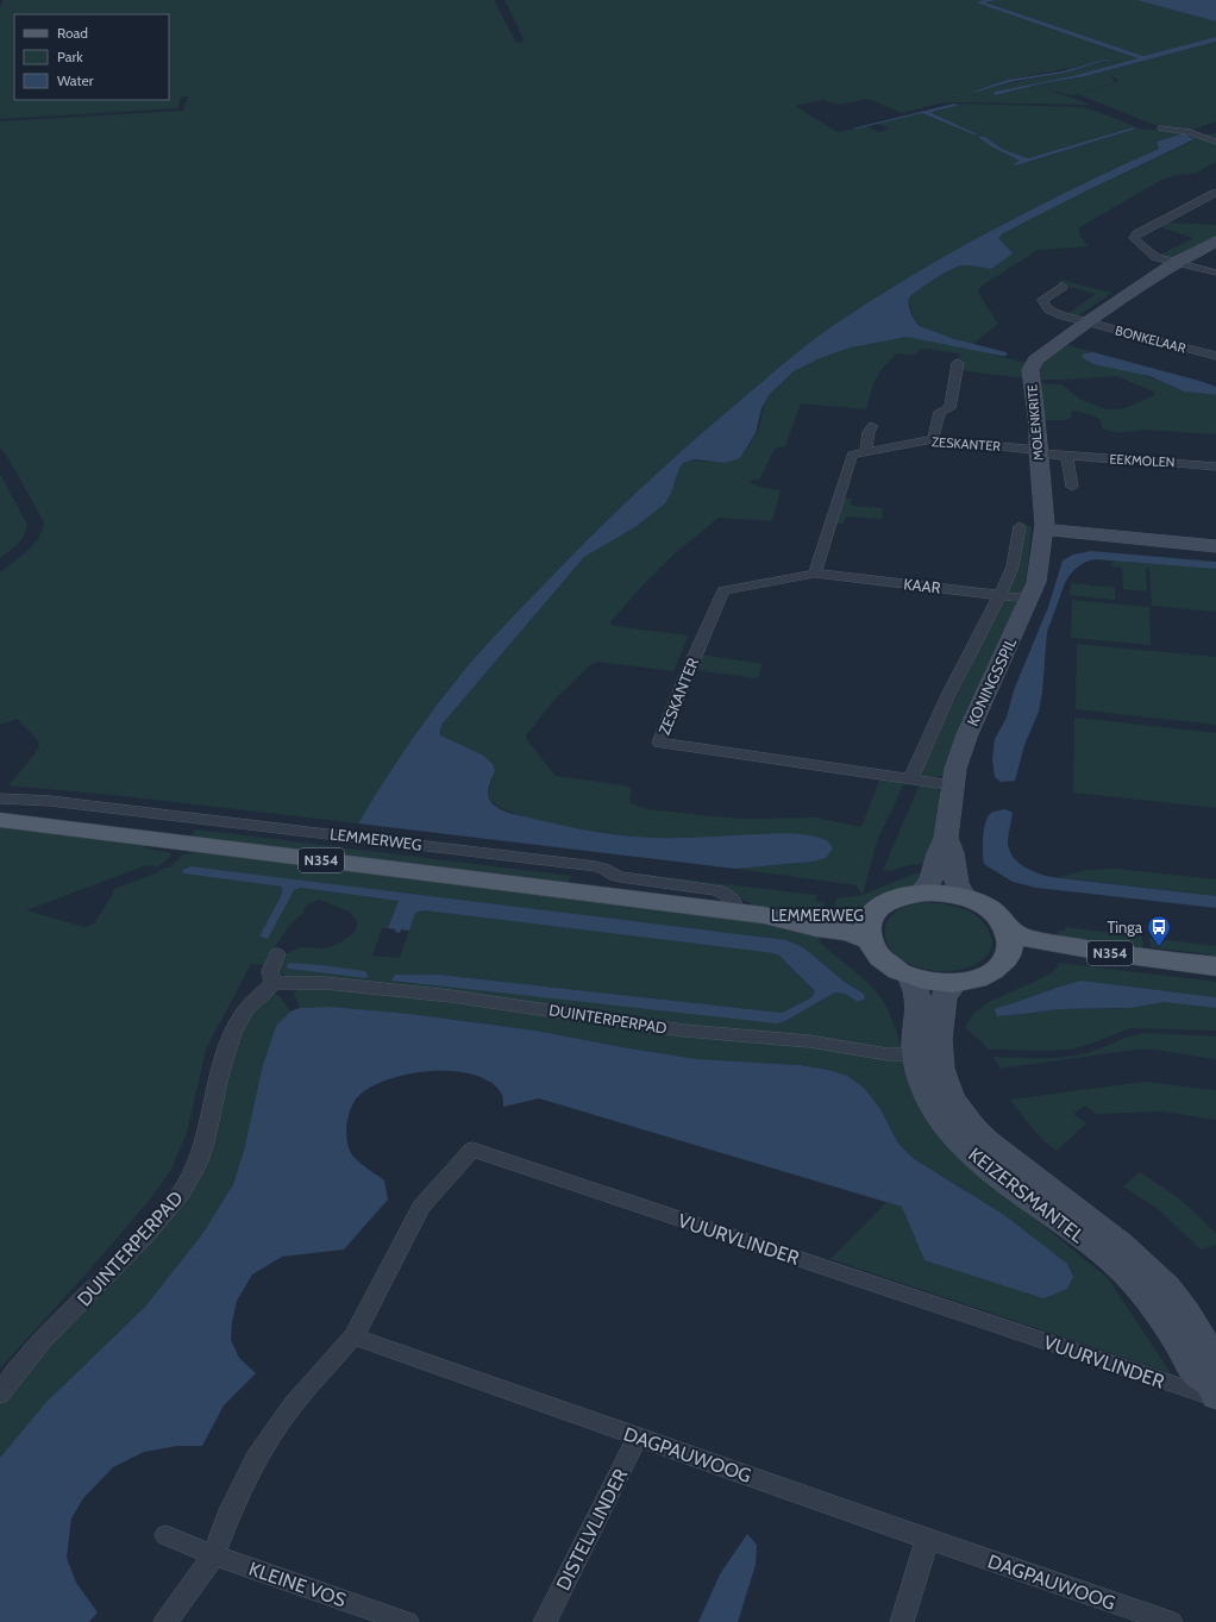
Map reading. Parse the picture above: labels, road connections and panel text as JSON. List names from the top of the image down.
{
  "streets": {
    "main road": ["LEMMERWEG", "N354"],
    "street": [
      "BONKELAAR",
      "MOLENKRITE",
      "ZESKANTER",
      "EEKMOLEN",
      "KAAR",
      "KONINGSSPIL",
      "DUINTERPERPAD",
      "KEIZERSMANTEL",
      "VUURVLINDER",
      "DAGPAUWOOG",
      "DISTELVLINDER",
      "KLEINE VOS"
    ]
  },
  "crossings": [
    ["BONKELAAR", "MOLENKRITE"],
    ["MOLENKRITE", "ZESKANTER"],
    ["MOLENKRITE", "EEKMOLEN"],
    ["MOLENKRITE", "KONINGSSPIL"],
    ["ZESKANTER", "EEKMOLEN"],
    ["ZESKANTER", "KAAR"],
    ["ZESKANTER", "KONINGSSPIL"],
    ["KAAR", "KONINGSSPIL"],
    ["KONINGSSPIL", "LEMMERWEG"],
    ["KONINGSSPIL", "N354"],
    ["KONINGSSPIL", "KEIZERSMANTEL"],
    ["LEMMERWEG", "N354"],
    ["LEMMERWEG", "KEIZERSMANTEL"],
    ["N354", "KEIZERSMANTEL"],
    ["DUINTERPERPAD", "KEIZERSMANTEL"],
    ["KEIZERSMANTEL", "VUURVLINDER"],
    ["VUURVLINDER", "DAGPAUWOOG"],
    ["DAGPAUWOOG", "DISTELVLINDER"]
  ],
  "places": {
    "bus stop": ["Tinga"]
  },
  "legend": ["Road", "Park", "Water"]
}
